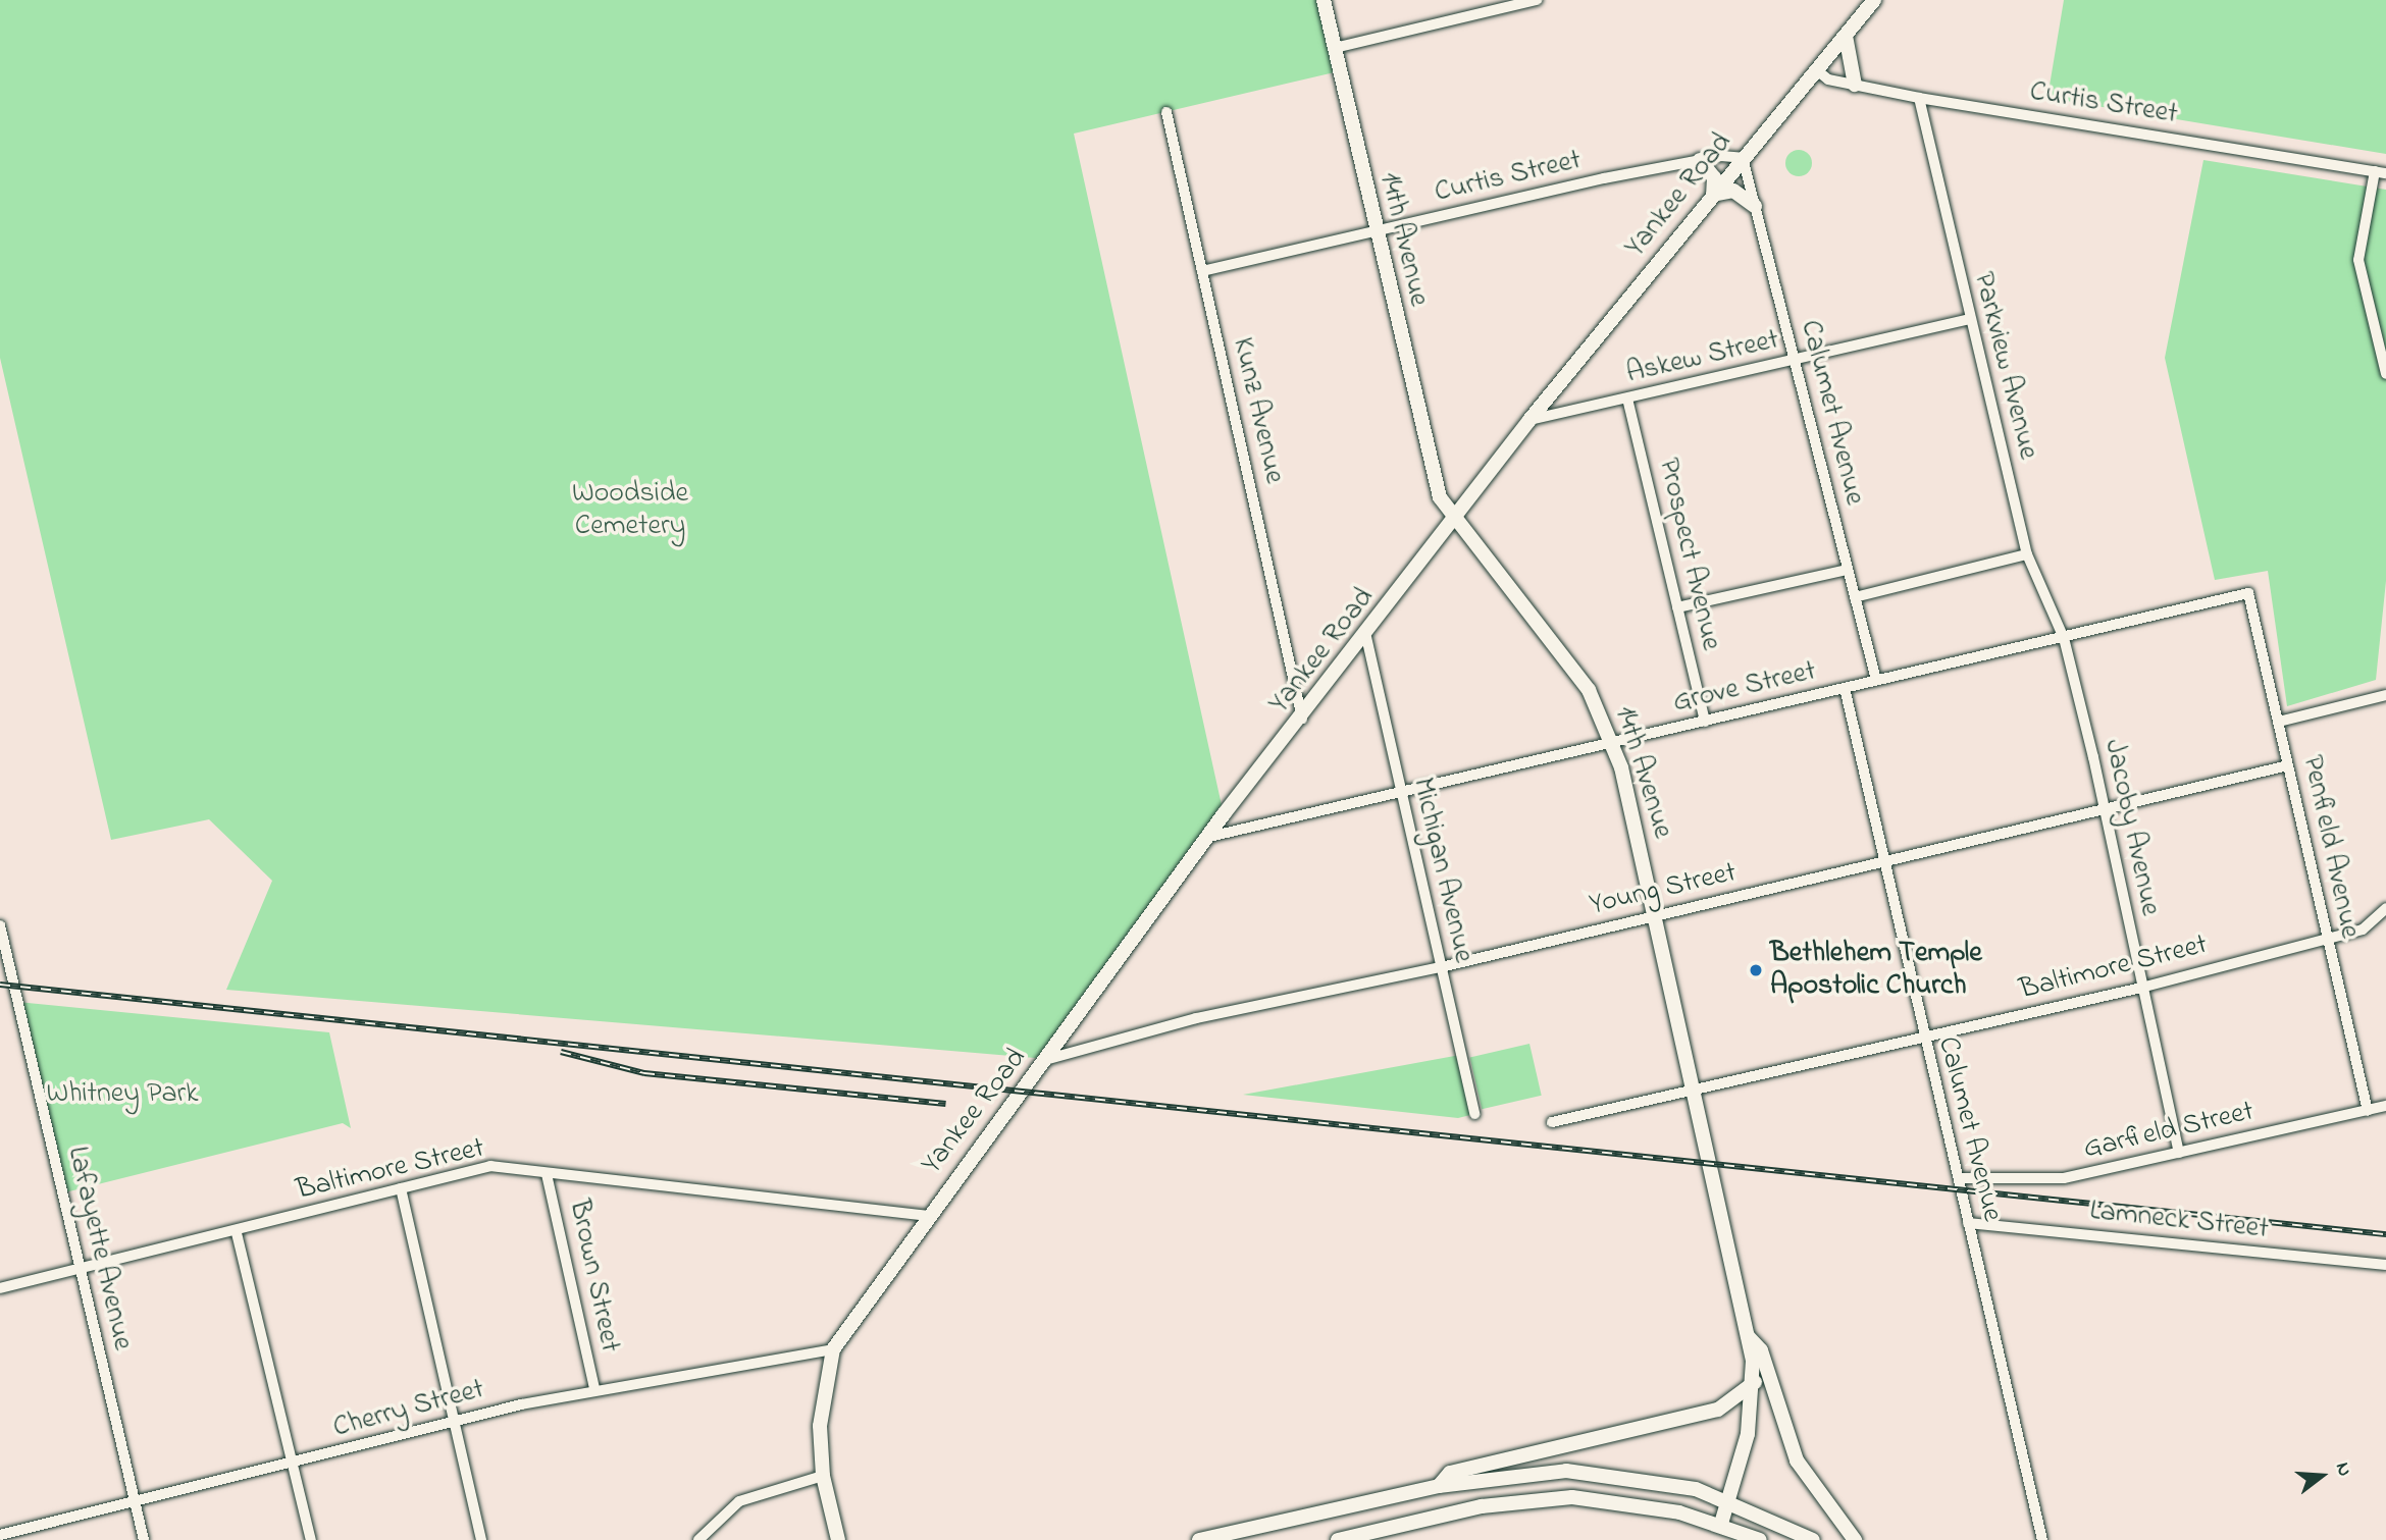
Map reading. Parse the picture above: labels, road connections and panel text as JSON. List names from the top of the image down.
{
  "streets": {
    "street": [
      "Curtis Street",
      "Yankee Road",
      "14th Avenue",
      "Askew Street",
      "Parkview Avenue",
      "Kunz Avenue",
      "Calumet Avenue",
      "Prospect Avenue",
      "Grove Street",
      "Jacoby Avenue",
      "Penfield Avenue",
      "Michigan Avenue",
      "Young Street",
      "Baltimore Street",
      "Garfield Street",
      "Lamneck Street",
      "Lafayette Avenue",
      "Brown Street",
      "Cherry Street"
    ]
  },
  "crossings": [
    ["Curtis Street", "Yankee Road"],
    ["Curtis Street", "14th Avenue"],
    ["Curtis Street", "Parkview Avenue"],
    ["Curtis Street", "Kunz Avenue"],
    ["Curtis Street", "Calumet Avenue"],
    ["Yankee Road", "14th Avenue"],
    ["Yankee Road", "Askew Street"],
    ["Yankee Road", "Kunz Avenue"],
    ["Yankee Road", "Calumet Avenue"],
    ["Yankee Road", "Grove Street"],
    ["Yankee Road", "Michigan Avenue"],
    ["Yankee Road", "Young Street"],
    ["Yankee Road", "Baltimore Street"],
    ["Yankee Road", "Cherry Street"],
    ["14th Avenue", "Grove Street"],
    ["14th Avenue", "Young Street"],
    ["14th Avenue", "Baltimore Street"],
    ["Askew Street", "Parkview Avenue"],
    ["Askew Street", "Calumet Avenue"],
    ["Askew Street", "Prospect Avenue"],
    ["Parkview Avenue", "Grove Street"],
    ["Parkview Avenue", "Jacoby Avenue"],
    ["Calumet Avenue", "Grove Street"],
    ["Calumet Avenue", "Young Street"],
    ["Calumet Avenue", "Baltimore Street"],
    ["Calumet Avenue", "Garfield Street"],
    ["Calumet Avenue", "Lamneck Street"],
    ["Prospect Avenue", "Grove Street"],
    ["Grove Street", "Jacoby Avenue"],
    ["Grove Street", "Penfield Avenue"],
    ["Grove Street", "Michigan Avenue"],
    ["Jacoby Avenue", "Young Street"],
    ["Jacoby Avenue", "Baltimore Street"],
    ["Jacoby Avenue", "Garfield Street"],
    ["Penfield Avenue", "Young Street"],
    ["Penfield Avenue", "Baltimore Street"],
    ["Penfield Avenue", "Garfield Street"],
    ["Michigan Avenue", "Young Street"],
    ["Baltimore Street", "Lafayette Avenue"],
    ["Baltimore Street", "Brown Street"],
    ["Lafayette Avenue", "Cherry Street"],
    ["Brown Street", "Cherry Street"]
  ],
  "parks": ["Woodside Cemetery", "Whitney Park"],
  "places": ["Bethlehem Temple Apostolic Church"],
  "north": "right"
}
